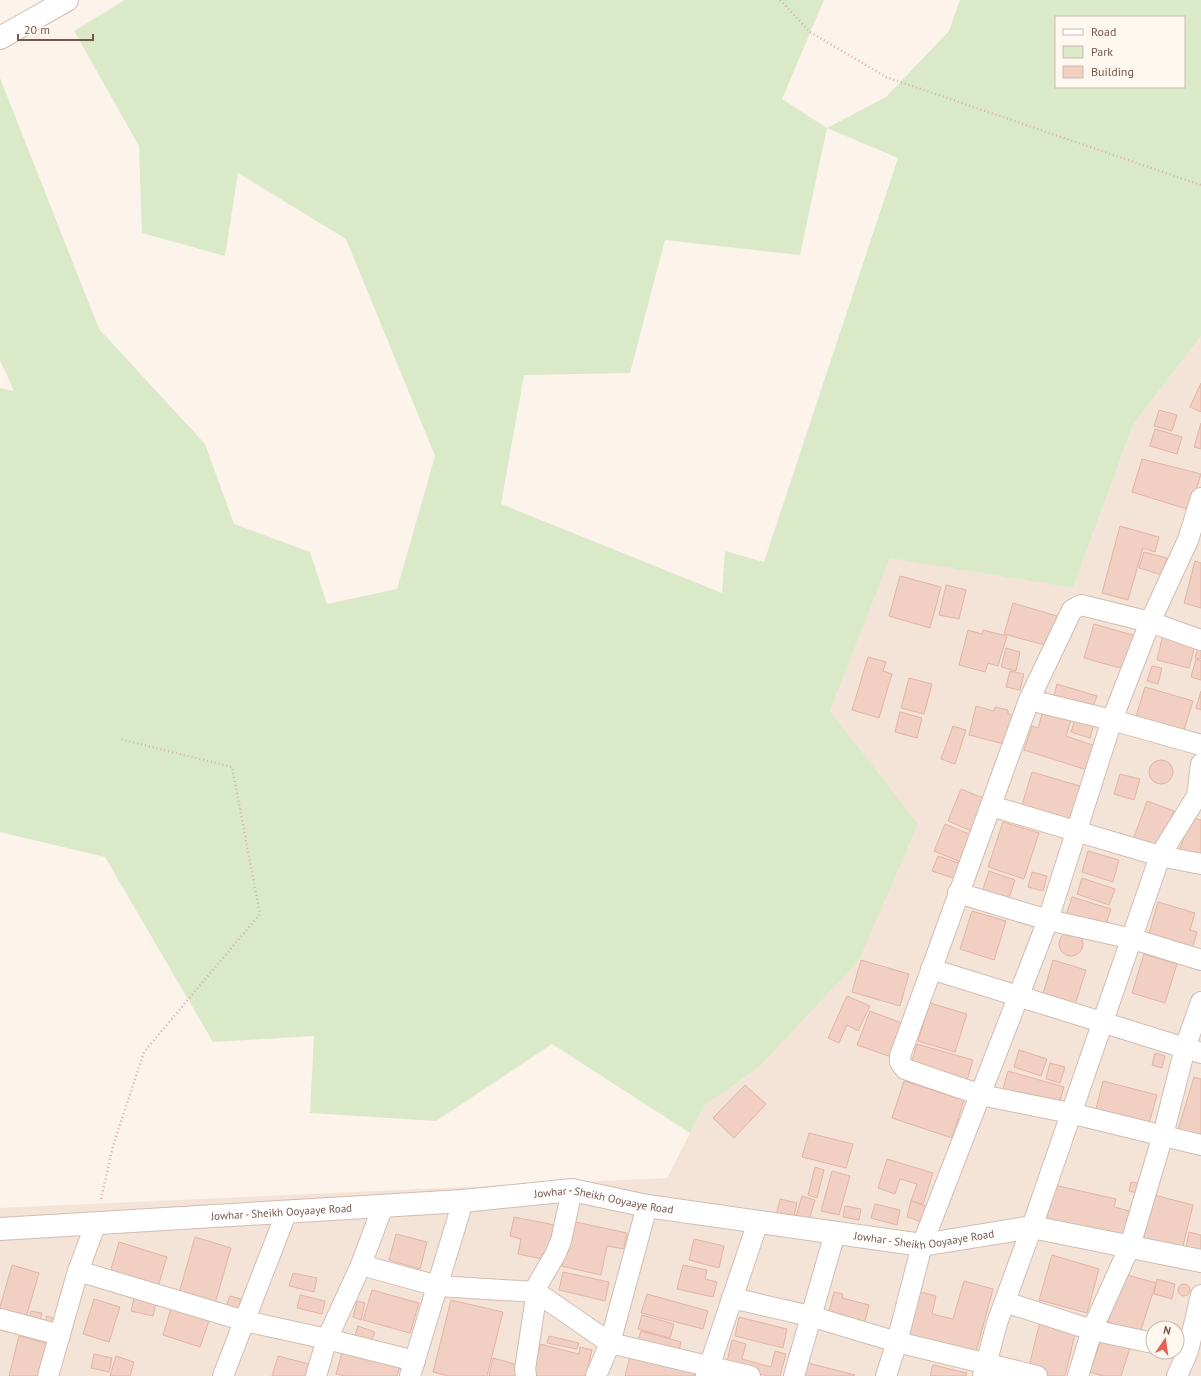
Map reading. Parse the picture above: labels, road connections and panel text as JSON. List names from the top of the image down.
{
  "streets": {
    "street": ["Jowhar - Sheikh Ooyaaye Road"]
  },
  "legend": ["Road", "Park", "Building"],
  "scale_bar": "20 m",
  "north": "top"
}
